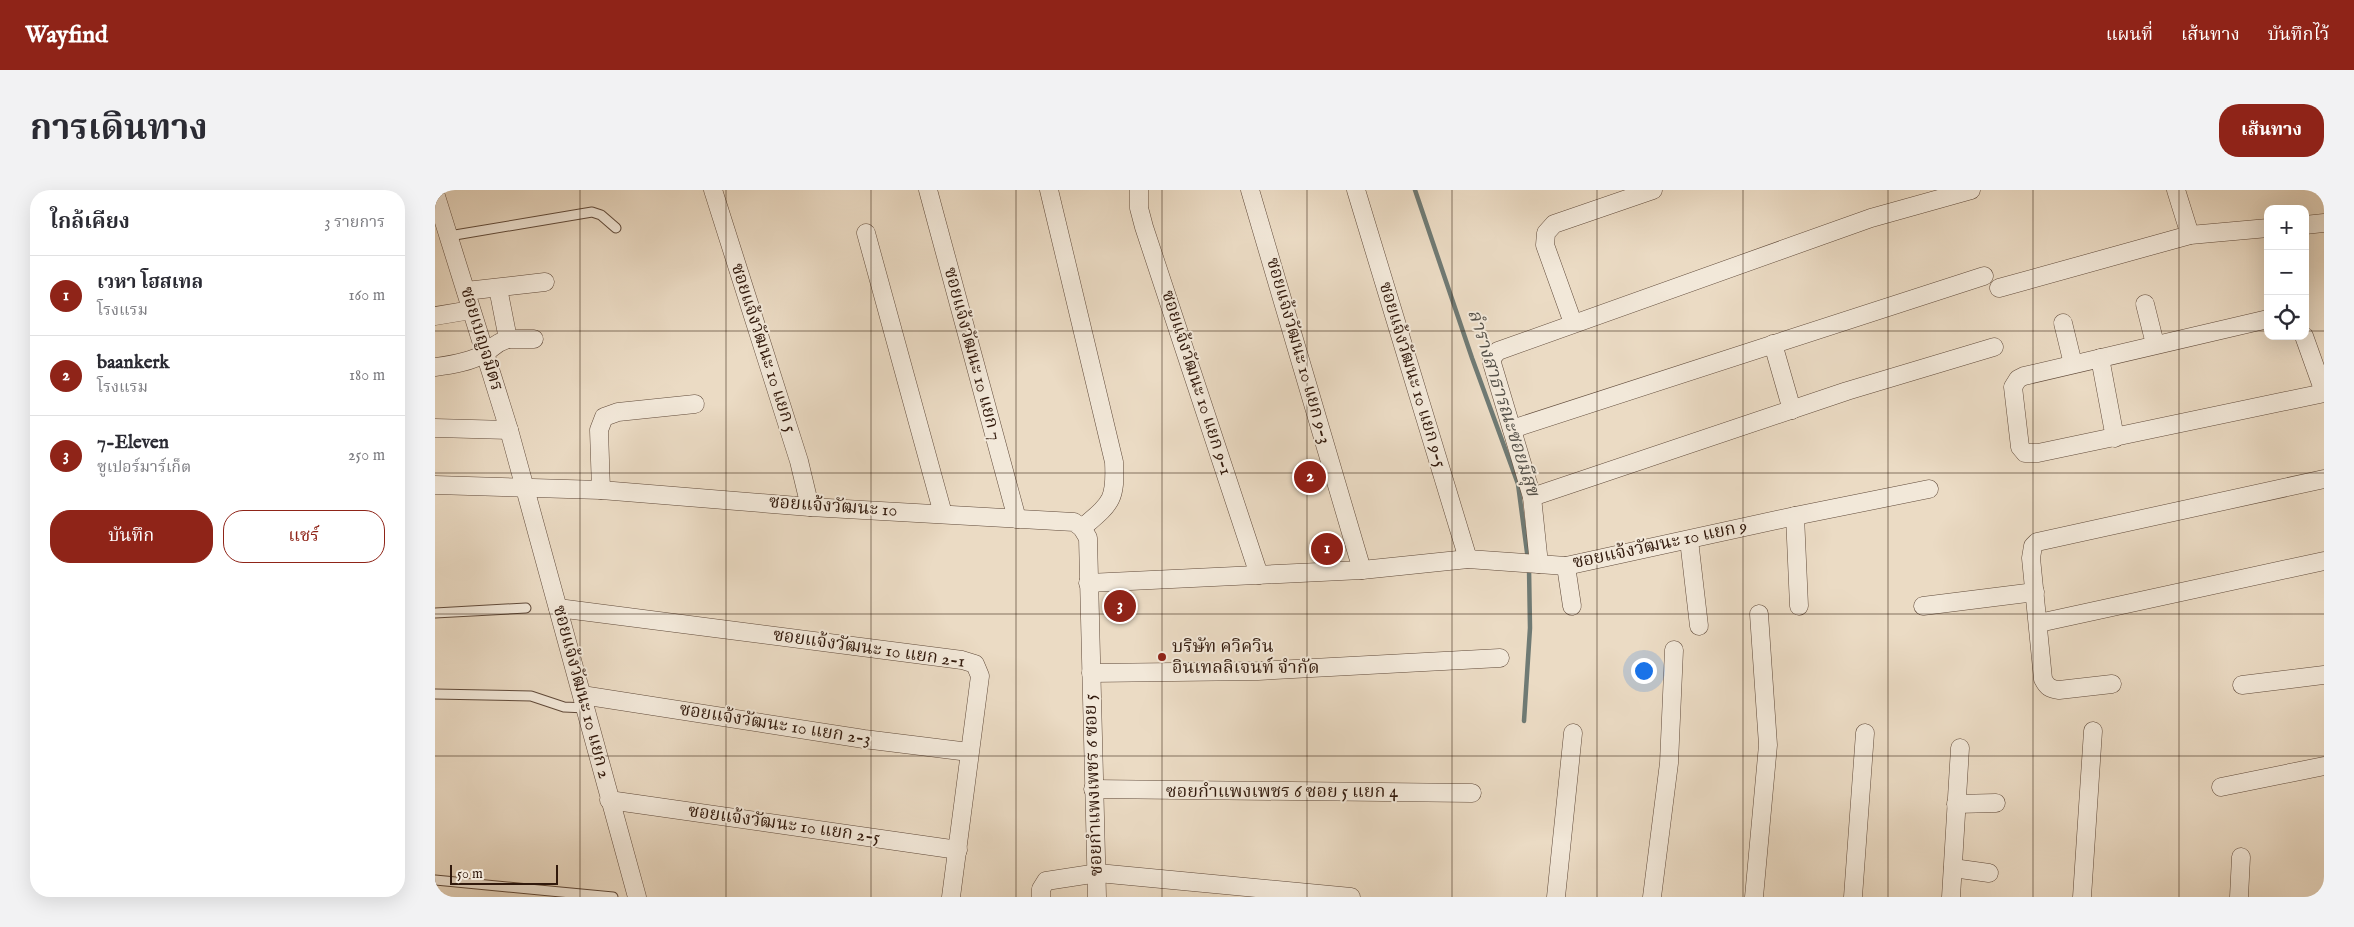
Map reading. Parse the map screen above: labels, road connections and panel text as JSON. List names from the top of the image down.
{
  "streets": {
    "street": [
      "ซอยเบญจมิตร",
      "ซอยแจ้งวัฒนะ 10 แยก 5",
      "ซอยแจ้งวัฒนะ 10 แยก 9-3",
      "ซอยแจ้งวัฒนะ 10 แยก 7",
      "ซอยแจ้งวัฒนะ 10 แยก 9-5",
      "ซอยแจ้งวัฒนะ 10 แยก 9-1",
      "ซอยแจ้งวัฒนะ 10",
      "ซอยแจ้งวัฒนะ 10 แยก 9",
      "ซอยแจ้งวัฒนะ 10 แยก 2-1",
      "ซอยแจ้งวัฒนะ 10 แยก 2",
      "ซอยแจ้งวัฒนะ 10 แยก 2-3",
      "ซอยกำแพงเพชร 6 ซอย 5",
      "ซอยกำแพงเพชร 6 ซอย 5 แยก 4",
      "ซอยแจ้งวัฒนะ 10 แยก 2-5"
    ]
  },
  "crossings": [
    ["ซอยเบญจมิตร", "ซอยแจ้งวัฒนะ 10"],
    ["ซอยเบญจมิตร", "ซอยแจ้งวัฒนะ 10 แยก 2"],
    ["ซอยแจ้งวัฒนะ 10 แยก 5", "ซอยแจ้งวัฒนะ 10"],
    ["ซอยแจ้งวัฒนะ 10 แยก 9-3", "ซอยแจ้งวัฒนะ 10 แยก 9"],
    ["ซอยแจ้งวัฒนะ 10 แยก 7", "ซอยแจ้งวัฒนะ 10"],
    ["ซอยแจ้งวัฒนะ 10 แยก 9-5", "ซอยแจ้งวัฒนะ 10 แยก 9"],
    ["ซอยแจ้งวัฒนะ 10 แยก 9-1", "ซอยแจ้งวัฒนะ 10 แยก 9"],
    ["ซอยแจ้งวัฒนะ 10", "ซอยแจ้งวัฒนะ 10 แยก 2"],
    ["ซอยแจ้งวัฒนะ 10 แยก 2-1", "ซอยแจ้งวัฒนะ 10 แยก 2"],
    ["ซอยแจ้งวัฒนะ 10 แยก 2-1", "ซอยแจ้งวัฒนะ 10 แยก 2-3"],
    ["ซอยแจ้งวัฒนะ 10 แยก 2-1", "ซอยแจ้งวัฒนะ 10 แยก 2-5"],
    ["ซอยแจ้งวัฒนะ 10 แยก 2", "ซอยแจ้งวัฒนะ 10 แยก 2-3"],
    ["ซอยแจ้งวัฒนะ 10 แยก 2", "ซอยแจ้งวัฒนะ 10 แยก 2-5"],
    ["ซอยกำแพงเพชร 6 ซอย 5", "ซอยกำแพงเพชร 6 ซอย 5 แยก 4"]
  ],
  "water": ["ลำรางสาธารณะซอยมีสุข"],
  "places": ["บริษัท ควิควิน อินเทลลิเจนท์ จำกัด"],
  "scale_bar": "50 m",
  "page": {
    "header": "Wayfind",
    "nav": ["แผนที่", "เส้นทาง", "บันทึกไว้"],
    "title": "การเดินทาง",
    "buttons": [
      "เส้นทาง",
      ["บันทึก", "แชร์"]
    ],
    "heading": ["ใกล้เคียง", "3 รายการ"],
    "map_buttons": ["+", "−"],
    "list": [
      {
        "mark": "1",
        "name": "เวหา โฮสเทล",
        "note": "โรงแรม",
        "value": "160 m"
      },
      {
        "mark": "2",
        "name": "baankerk",
        "note": "โรงแรม",
        "value": "180 m"
      },
      {
        "mark": "3",
        "name": "7-Eleven",
        "note": "ซูเปอร์มาร์เก็ต",
        "value": "250 m"
      }
    ],
    "pins": ["2", "1", "3"],
    "scale": "50 m"
  }
}
